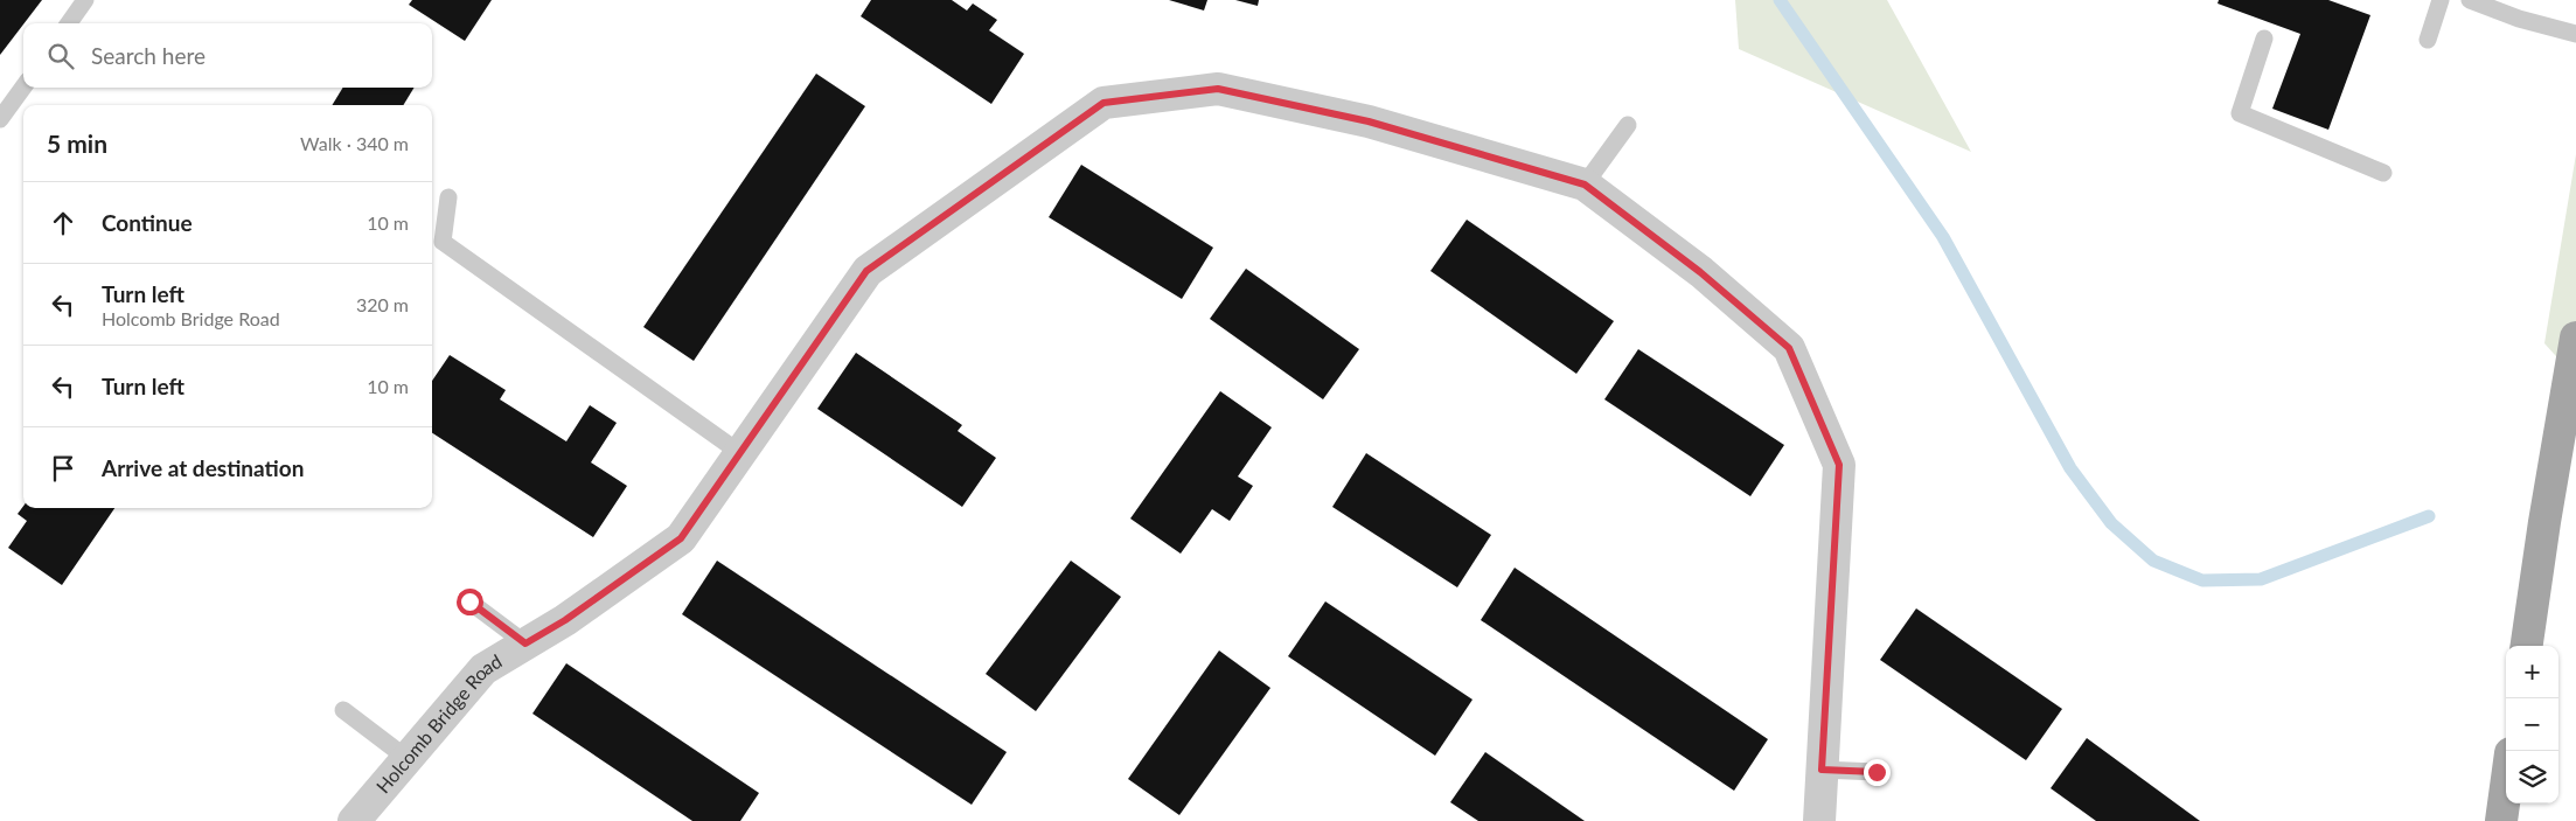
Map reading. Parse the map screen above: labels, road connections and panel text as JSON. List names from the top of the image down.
{
  "streets": {
    "street": ["Holcomb Bridge Road"]
  },
  "page": {
    "search": "Search here",
    "heading": ["5 min", "Walk · 340 m"],
    "list": [
      ["Continue", "10 m"],
      ["Turn left", "Holcomb Bridge Road", "320 m"],
      ["Turn left", "10 m"],
      "Arrive at destination"
    ],
    "map_buttons": ["+", "−"]
  }
}
